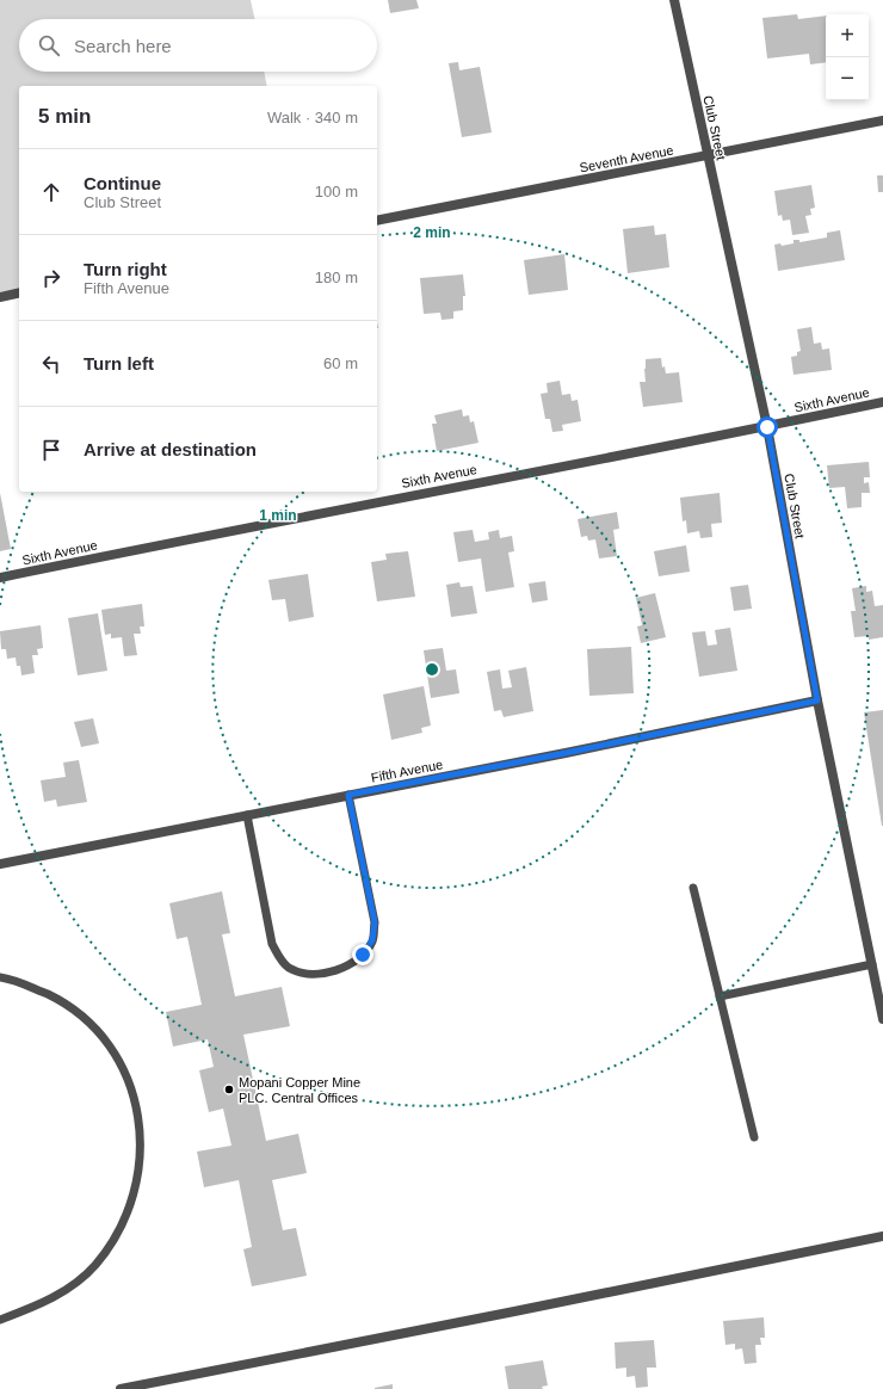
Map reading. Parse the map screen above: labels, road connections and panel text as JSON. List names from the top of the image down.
{
  "streets": {
    "street": [
      "Club Street",
      "Seventh Avenue",
      "Sixth Avenue",
      "Fifth Avenue"
    ]
  },
  "crossings": [
    ["Club Street", "Seventh Avenue"],
    ["Club Street", "Sixth Avenue"],
    ["Club Street", "Fifth Avenue"]
  ],
  "places": ["Mopani Copper Mine PLC. Central Offices"],
  "page": {
    "map_buttons": ["+", "−"],
    "search": "Search here",
    "heading": ["5 min", "Walk · 340 m"],
    "list": [
      ["Continue", "Club Street", "100 m"],
      ["Turn right", "Fifth Avenue", "180 m"],
      ["Turn left", "60 m"],
      "Arrive at destination"
    ]
  },
  "rings": ["2 min", "1 min"]
}
